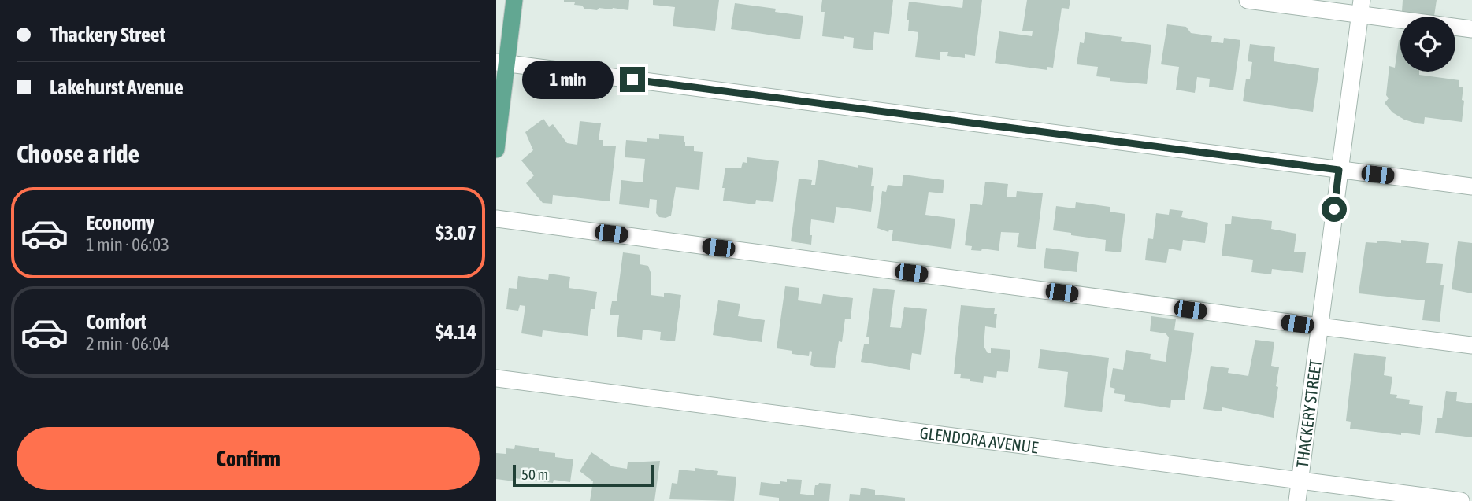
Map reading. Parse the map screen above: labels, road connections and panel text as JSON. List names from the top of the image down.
{
  "streets": {
    "street": ["THACKERY STREET", "GLENDORA AVENUE"]
  },
  "crossings": [
    ["THACKERY STREET", "GLENDORA AVENUE"]
  ],
  "scale_bar": "50 m",
  "page": {
    "banner": ["Thackery Street", "Lakehurst Avenue"],
    "bubble": "1 min",
    "heading": "Choose a ride",
    "list": [
      {
        "name": "Economy",
        "note": "1 min · 06:03",
        "value": "$3.07"
      },
      {
        "name": "Comfort",
        "note": "2 min · 06:04",
        "value": "$4.14"
      }
    ],
    "buttons": "Confirm",
    "scale": "50 m"
  }
}
